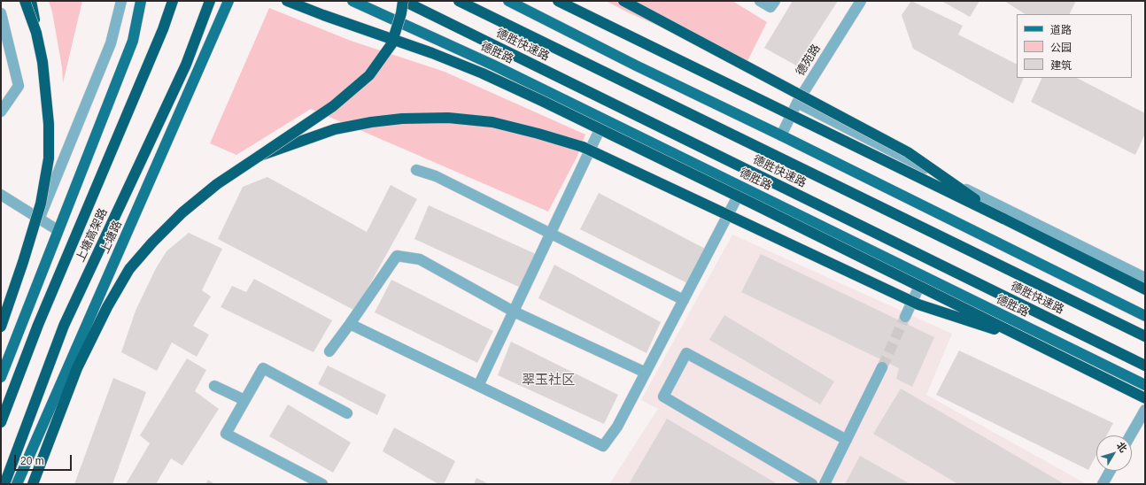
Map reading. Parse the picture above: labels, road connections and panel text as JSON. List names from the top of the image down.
{
  "streets": {
    "highway": ["德胜快速路", "上塘高架路"],
    "main road": ["德胜路", "上塘路"],
    "street": ["德苑路"]
  },
  "districts": ["翠玉社区"],
  "legend": ["道路", "公园", "建筑"],
  "scale_bar": "20 m",
  "north": "top right"
}
